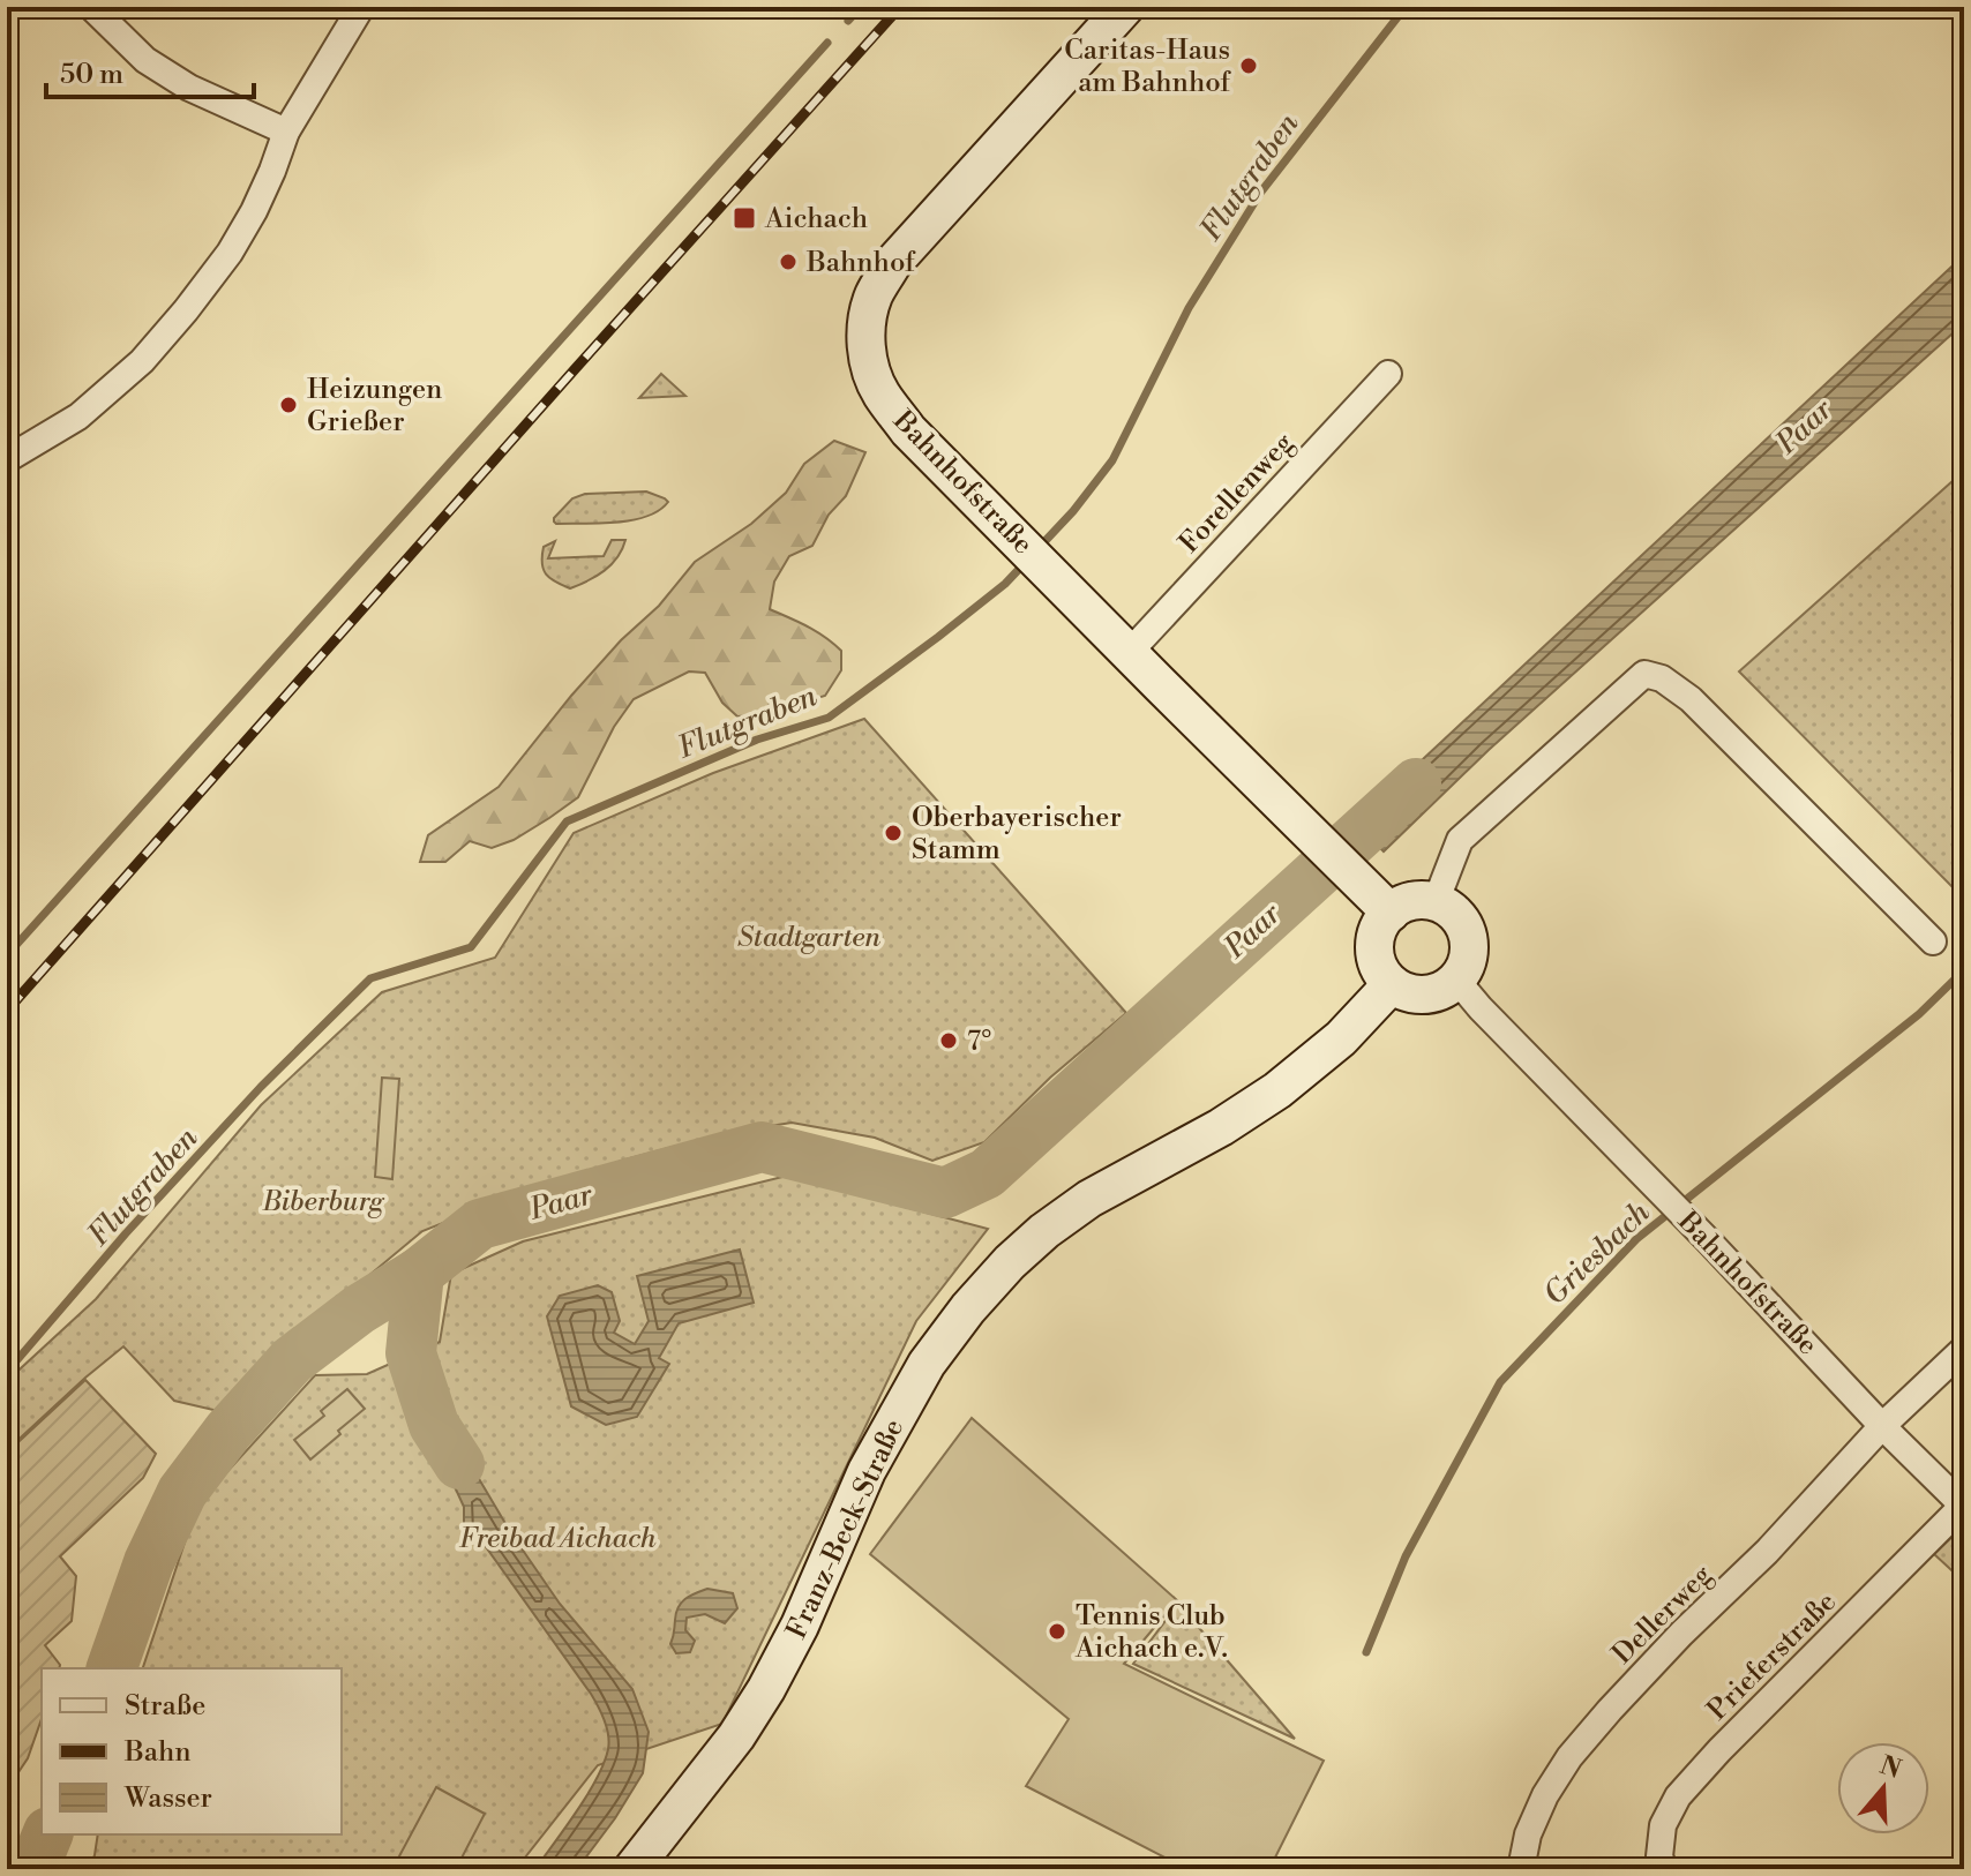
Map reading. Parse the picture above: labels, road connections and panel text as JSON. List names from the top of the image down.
{
  "streets": {
    "street": [
      "Bahnhofstraße",
      "Forellenweg",
      "Franz-Beck-Straße",
      "Dellerweg",
      "Prieferstraße"
    ]
  },
  "crossings": [
    ["Bahnhofstraße", "Forellenweg"],
    ["Bahnhofstraße", "Franz-Beck-Straße"],
    ["Bahnhofstraße", "Dellerweg"],
    ["Bahnhofstraße", "Prieferstraße"]
  ],
  "water": ["Flutgraben", "Paar", "Griesbach"],
  "parks": ["Stadtgarten", "Biberburg", "Freibad Aichach"],
  "places": {
    "other": [
      "Caritas-Haus am Bahnhof",
      "Bahnhof",
      "Heizungen Grießer",
      "Oberbayerischer Stamm",
      "7°",
      "Tennis Club Aichach e.V."
    ],
    "transit": ["Aichach"]
  },
  "legend": ["Straße", "Bahn", "Wasser"],
  "scale_bar": "50 m",
  "north": "top"
}
